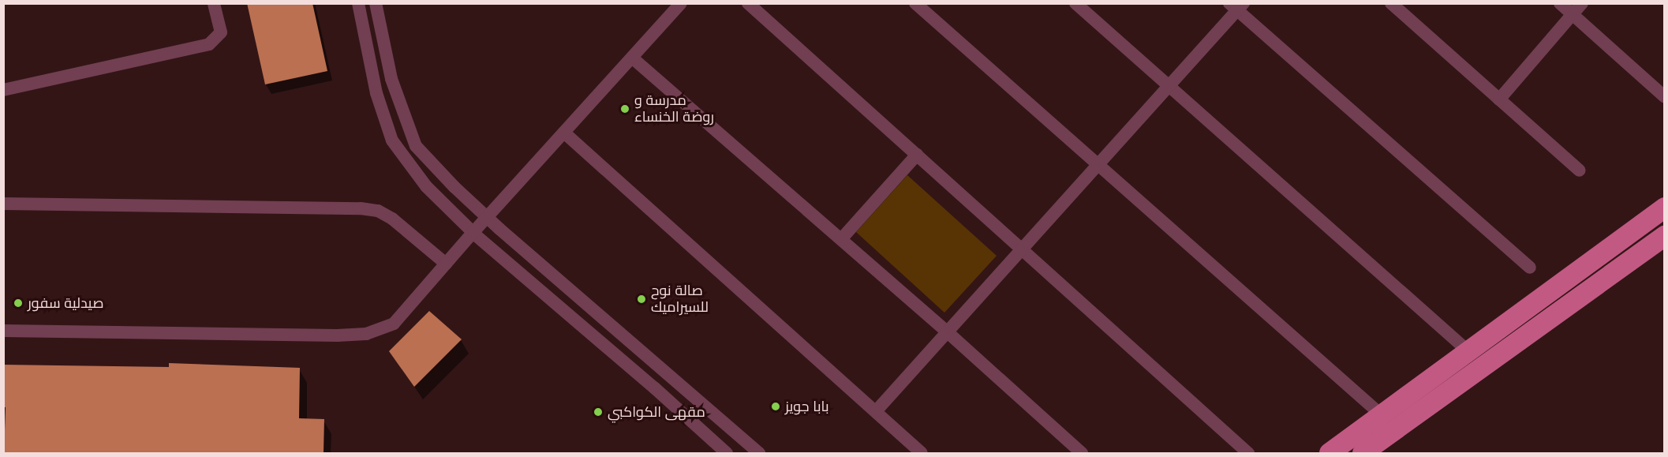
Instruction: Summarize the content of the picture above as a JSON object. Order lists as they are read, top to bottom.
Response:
{
  "places": [
    "مدرسة و روضة الخنساء",
    "صالة نوح للسيراميك",
    "صيدلية سفور",
    "بابا جويز",
    "مقهى الكواكبي"
  ]
}
